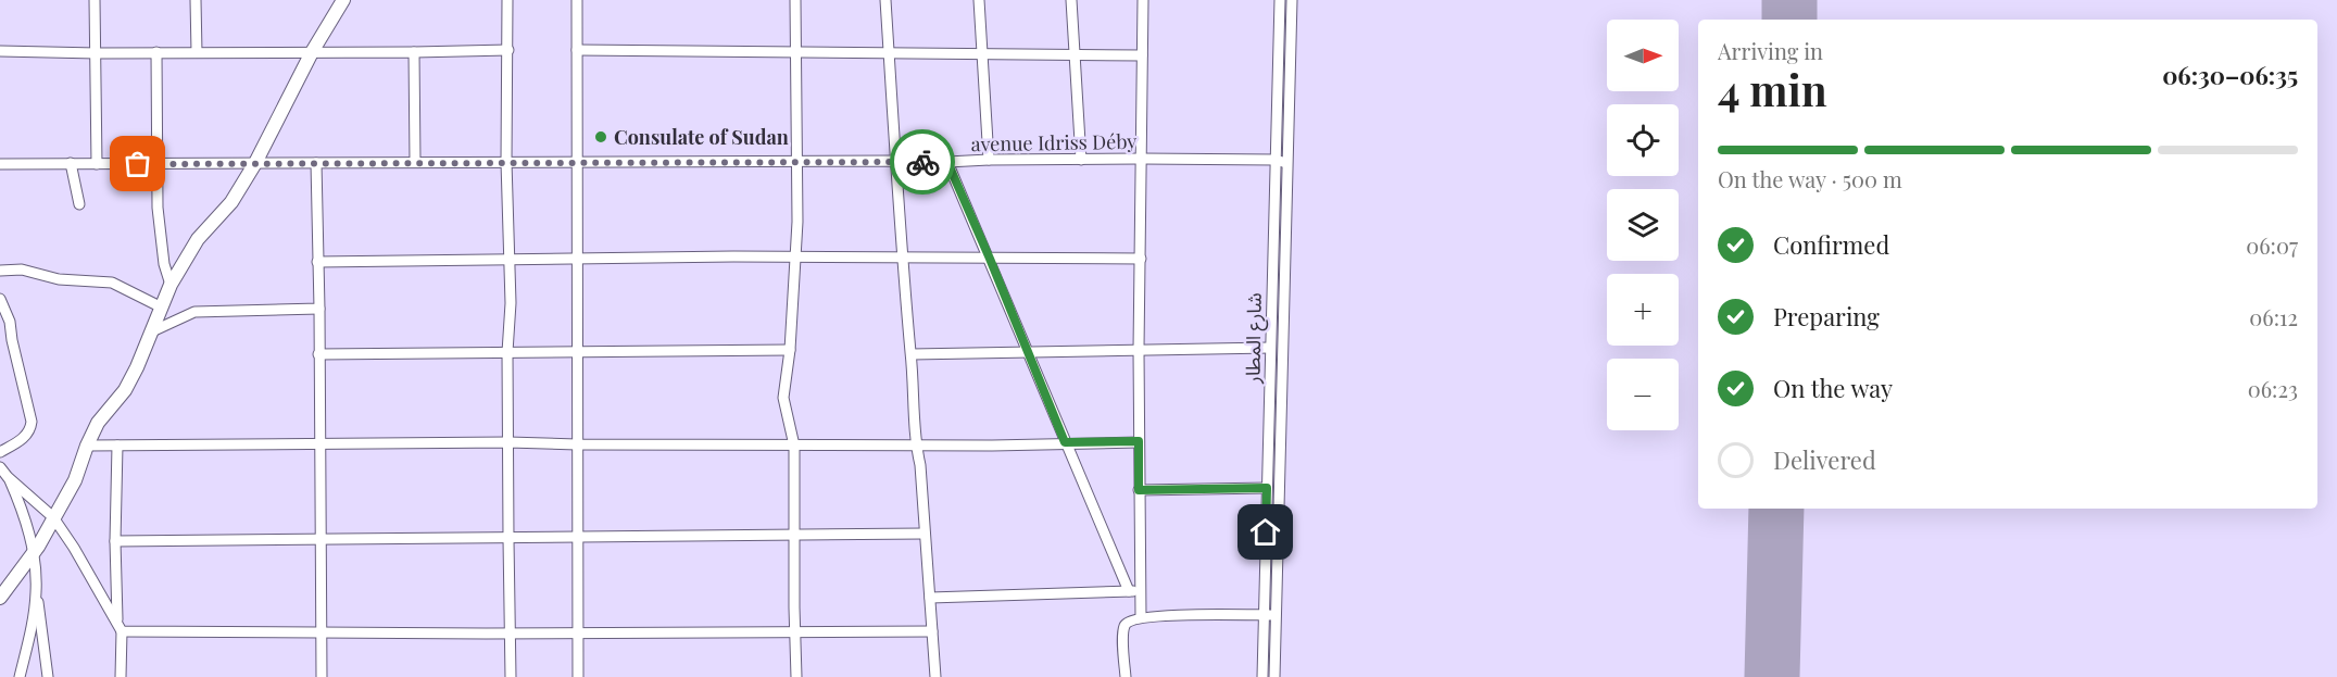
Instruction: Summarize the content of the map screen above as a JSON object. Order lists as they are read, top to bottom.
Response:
{
  "streets": {
    "street": ["avenue Idriss Déby", "شارع المطار"]
  },
  "crossings": [
    ["avenue Idriss Déby", "شارع المطار"]
  ],
  "places": ["Consulate of Sudan"],
  "north": "right",
  "page": {
    "map_buttons": ["+", "−"],
    "heading": ["4 min", "Arriving in", "06:30–06:35"],
    "bar": "On the way · 500 m",
    "list": [
      ["Confirmed", "06:07"],
      ["Preparing", "06:12"],
      ["On the way", "06:23"],
      "Delivered"
    ]
  }
}
